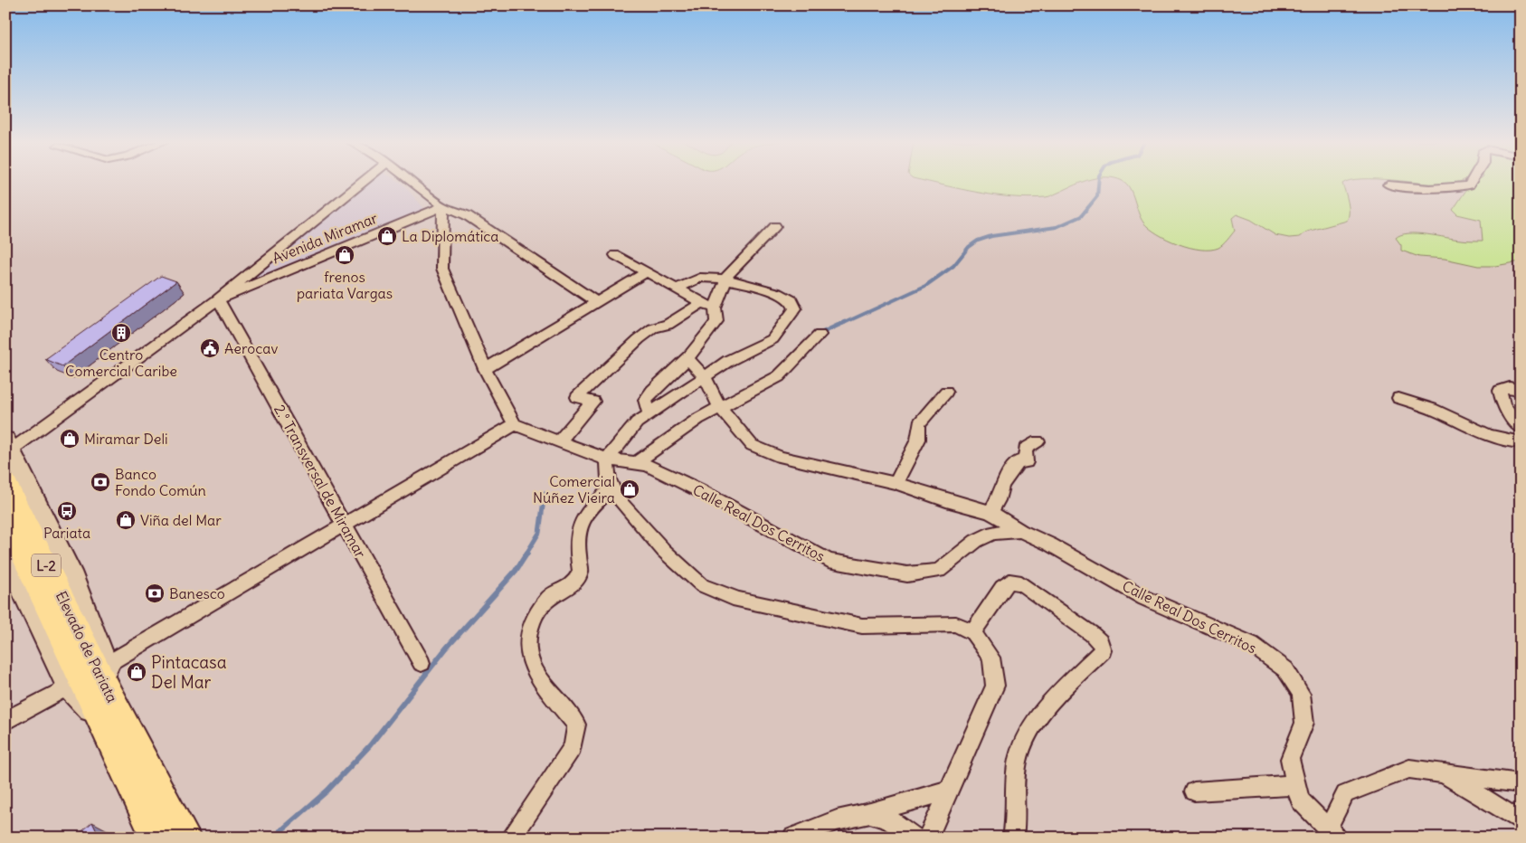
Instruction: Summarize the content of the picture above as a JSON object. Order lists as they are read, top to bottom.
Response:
{
  "streets": {
    "main road": ["L-2", "Elevado de Pariata"],
    "street": ["Avenida Miramar", "2.° Transversal de Miramar", "Calle Real Dos Cerritos"]
  },
  "crossings": [
    ["Avenida Miramar", "2.° Transversal de Miramar"],
    ["Avenida Miramar", "L-2"],
    ["L-2", "Elevado de Pariata"]
  ],
  "places": {
    "shop": [
      "La Diplomática",
      "frenos pariata Vargas",
      "Miramar Deli",
      "Comercial Núñez Vieira",
      "Viña del Mar",
      "Pintacasa Del Mar"
    ],
    "building": ["Centro Comercial Caribe"],
    "public building": ["Aerocav"],
    "bank": ["Banco Fondo Común", "Banesco"],
    "bus stop": ["Pariata"]
  }
}
